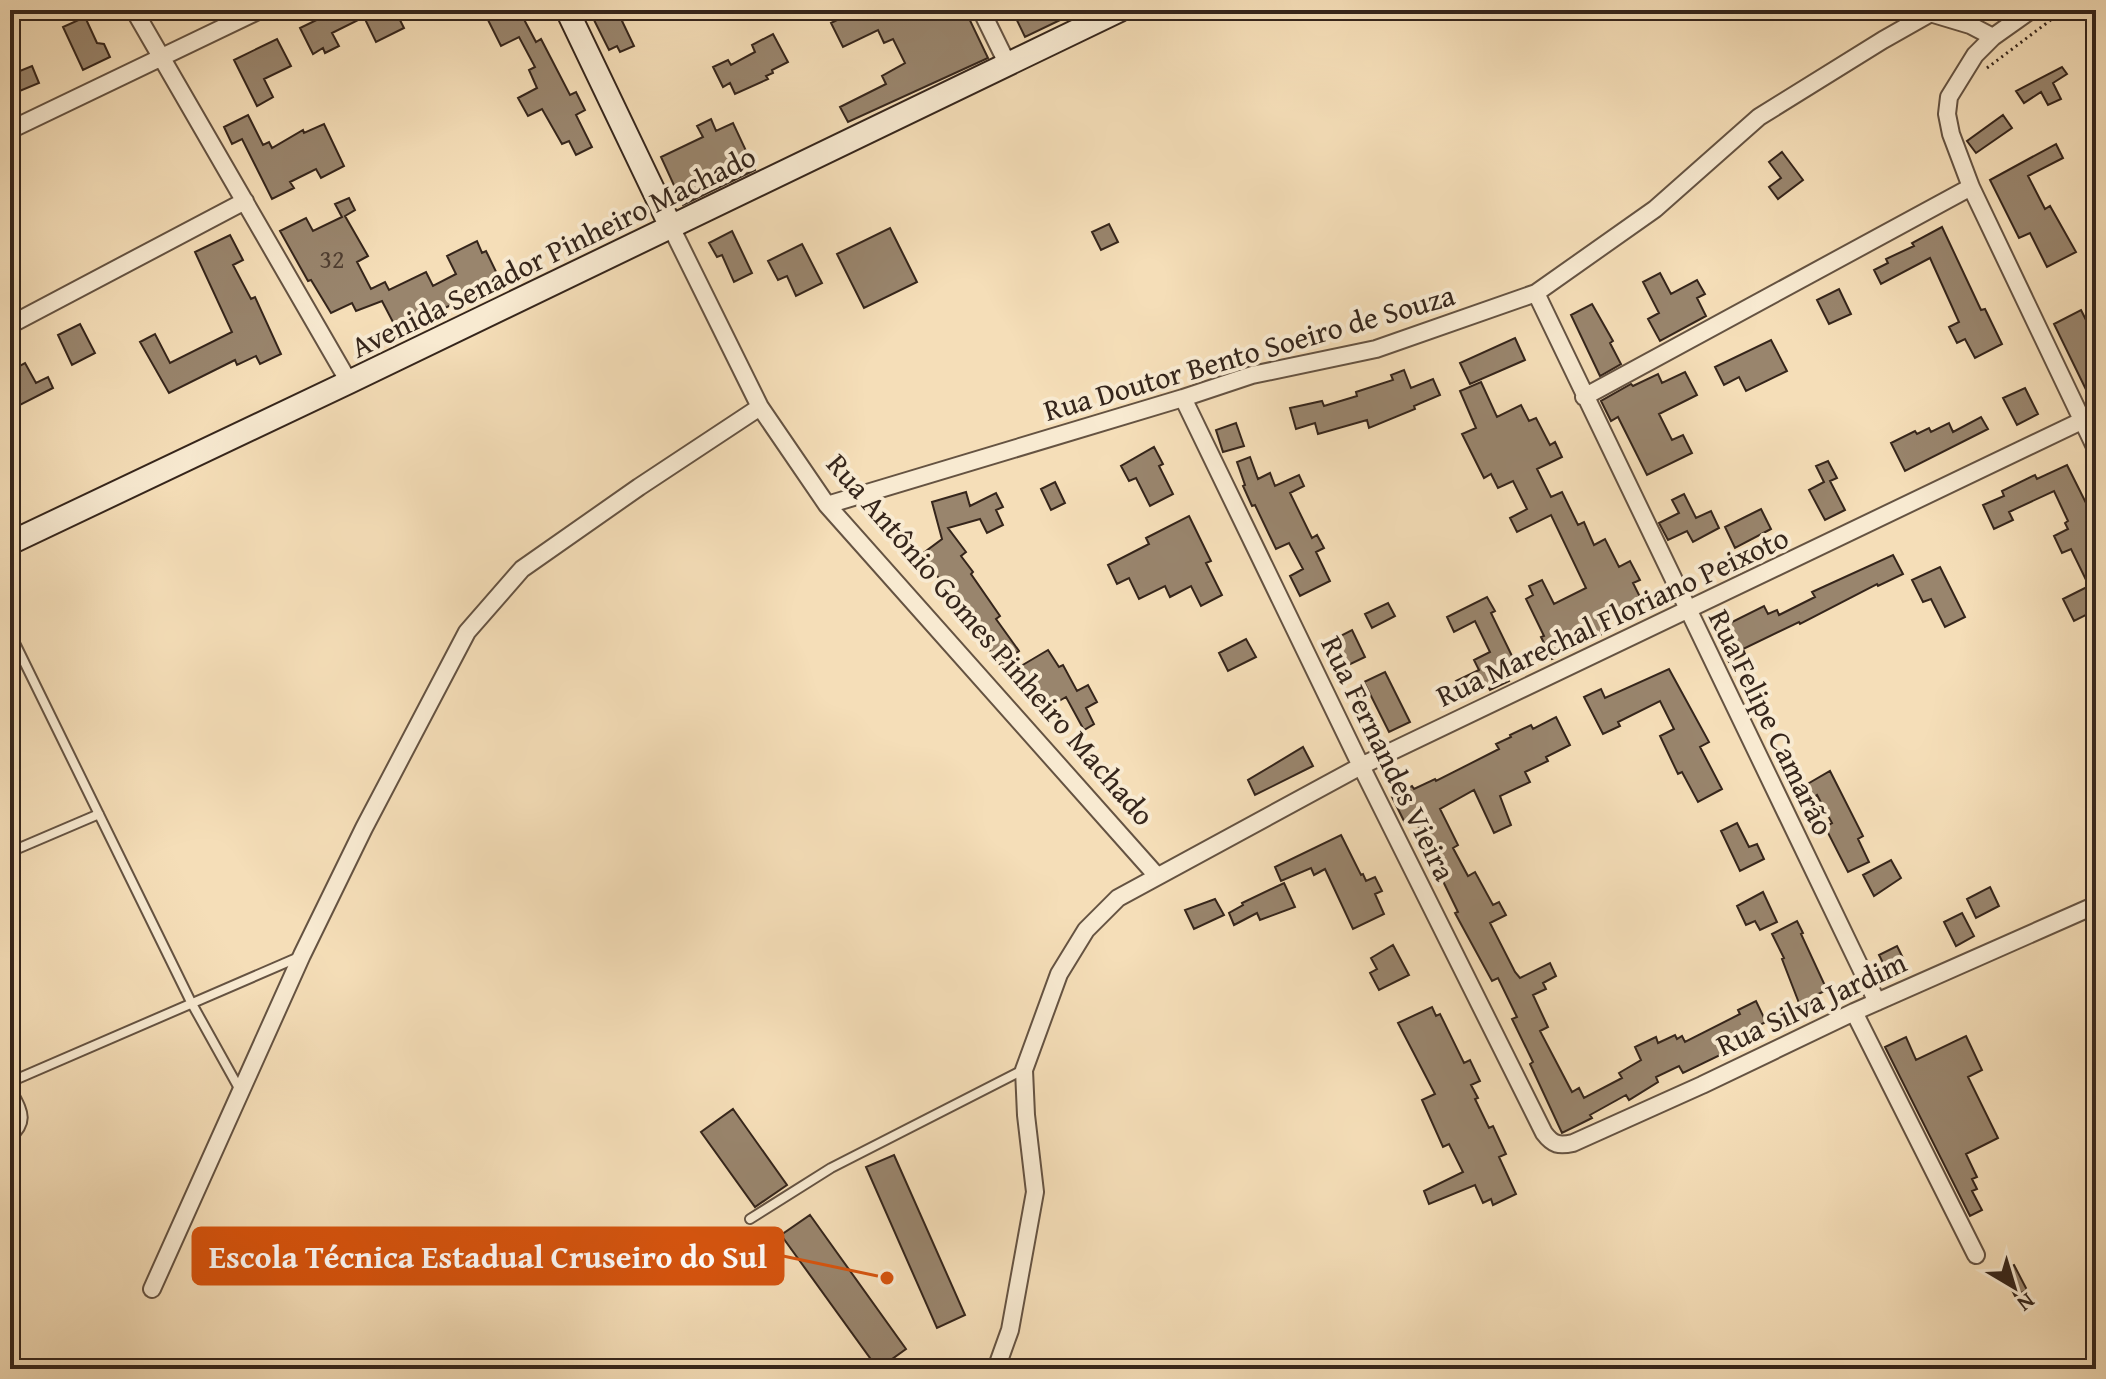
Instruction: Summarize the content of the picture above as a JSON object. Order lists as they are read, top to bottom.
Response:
{
  "streets": {
    "main road": ["Avenida Senador Pinheiro Machado", "Rua Antônio Gomes Pinheiro Machado"],
    "street": [
      "Rua Doutor Bento Soeiro de Souza",
      "Rua Marechal Floriano Peixoto",
      "Rua Felipe Camarão",
      "Rua Fernandes Vieira",
      "Rua Silva Jardim"
    ]
  },
  "crossings": [
    ["Avenida Senador Pinheiro Machado", "Rua Antônio Gomes Pinheiro Machado"],
    ["Rua Doutor Bento Soeiro de Souza", "Rua Antônio Gomes Pinheiro Machado"],
    ["Rua Doutor Bento Soeiro de Souza", "Rua Felipe Camarão"],
    ["Rua Doutor Bento Soeiro de Souza", "Rua Fernandes Vieira"],
    ["Rua Marechal Floriano Peixoto", "Rua Antônio Gomes Pinheiro Machado"],
    ["Rua Marechal Floriano Peixoto", "Rua Felipe Camarão"],
    ["Rua Marechal Floriano Peixoto", "Rua Fernandes Vieira"],
    ["Rua Felipe Camarão", "Rua Silva Jardim"],
    ["Rua Fernandes Vieira", "Rua Silva Jardim"]
  ],
  "places": ["Escola Técnica Estadual Cruseiro do Sul"],
  "house_numbers": ["32"],
  "north": "bottom right"
}
